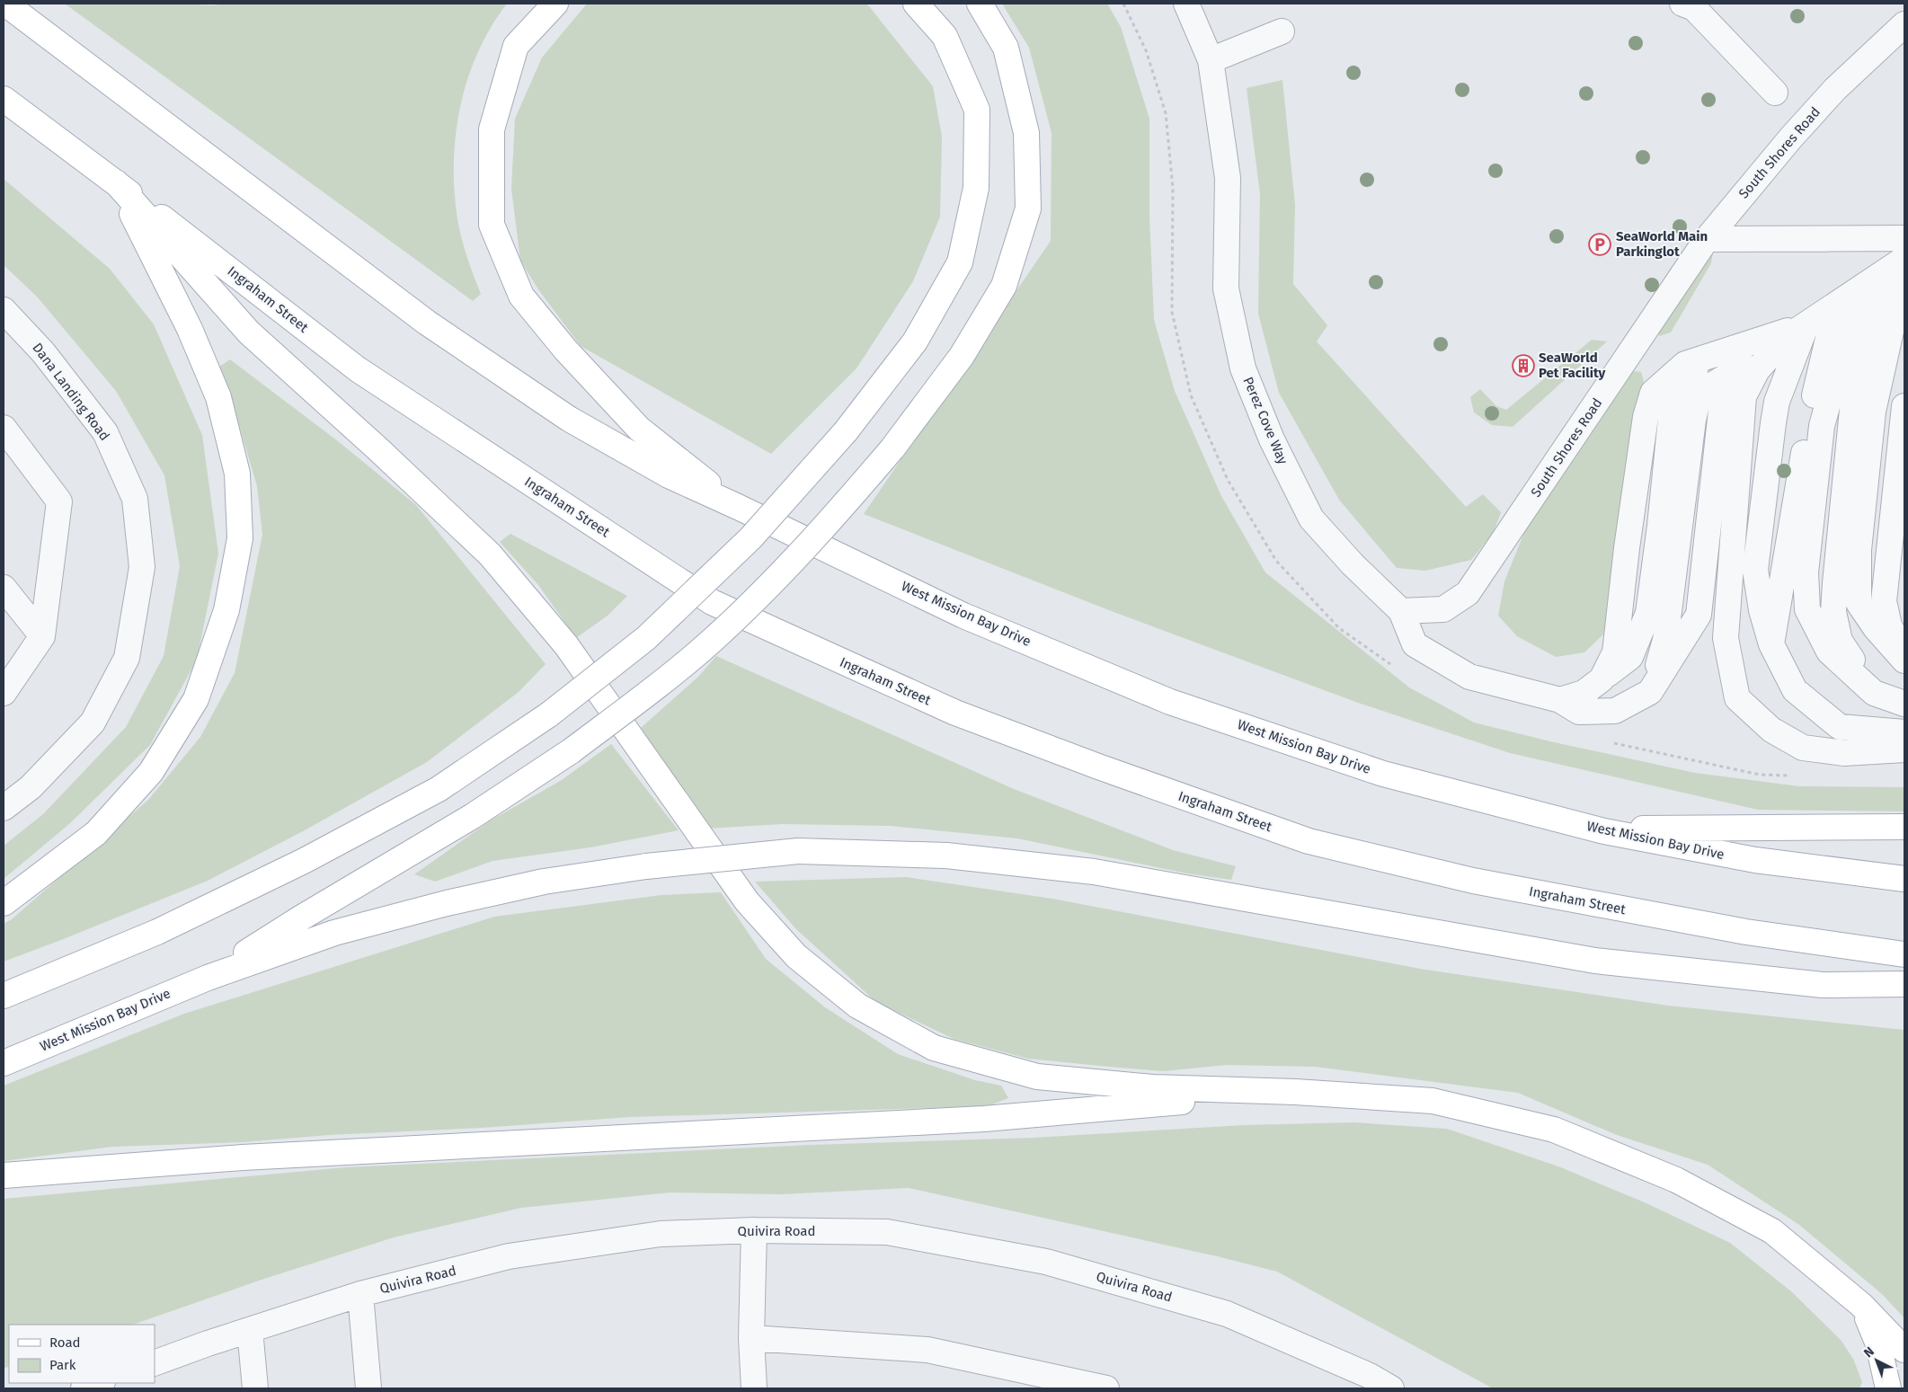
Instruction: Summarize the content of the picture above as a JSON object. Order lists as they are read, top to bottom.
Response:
{
  "streets": {
    "main road": ["Ingraham Street", "West Mission Bay Drive"],
    "street": [
      "South Shores Road",
      "Dana Landing Road",
      "Perez Cove Way",
      "Quivira Road"
    ]
  },
  "crossings": [
    ["South Shores Road", "Perez Cove Way"]
  ],
  "places": {
    "parking": ["SeaWorld Main Parkinglot"],
    "building": ["SeaWorld Pet Facility"]
  },
  "legend": ["Road", "Park"],
  "north": "top left"
}
